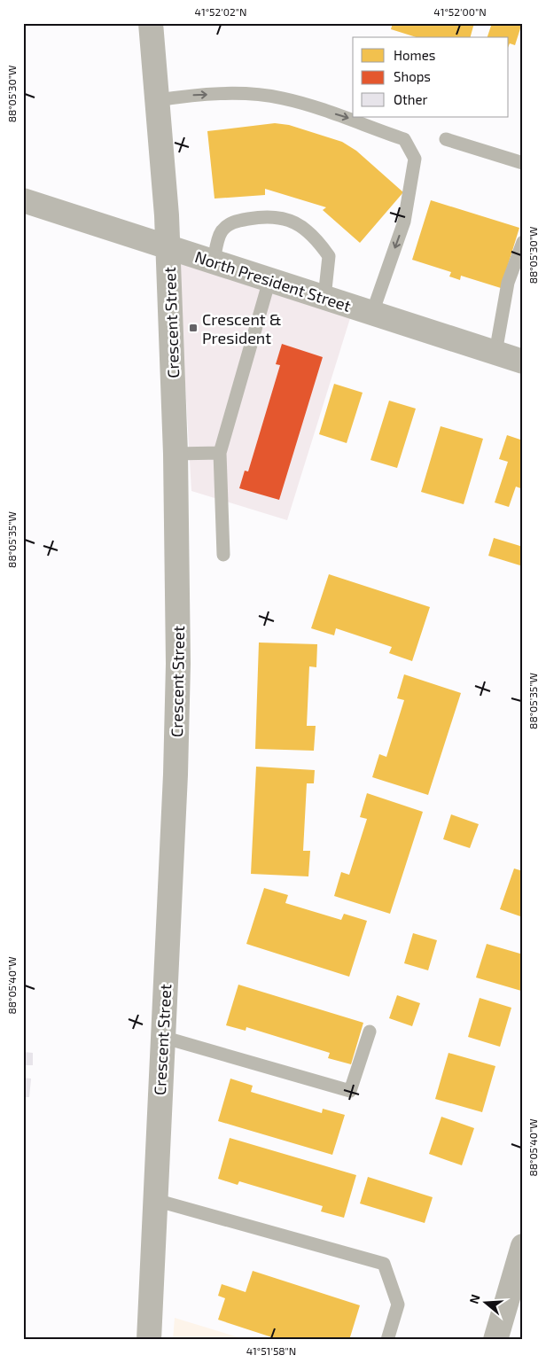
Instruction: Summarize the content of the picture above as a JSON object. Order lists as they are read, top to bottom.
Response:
{
  "streets": {
    "street": ["North President Street", "Crescent Street"]
  },
  "crossings": [
    ["North President Street", "Crescent Street"]
  ],
  "places": {
    "transit": ["Crescent & President"]
  },
  "legend": ["Homes", "Shops", "Other"],
  "north": "left",
  "coordinates": [
    "41°52'02\"N",
    "41°52'00\"N",
    "88°05'30\"W",
    "88°05'35\"W",
    "88°05'40\"W",
    "41°51'58\"N"
  ]
}
